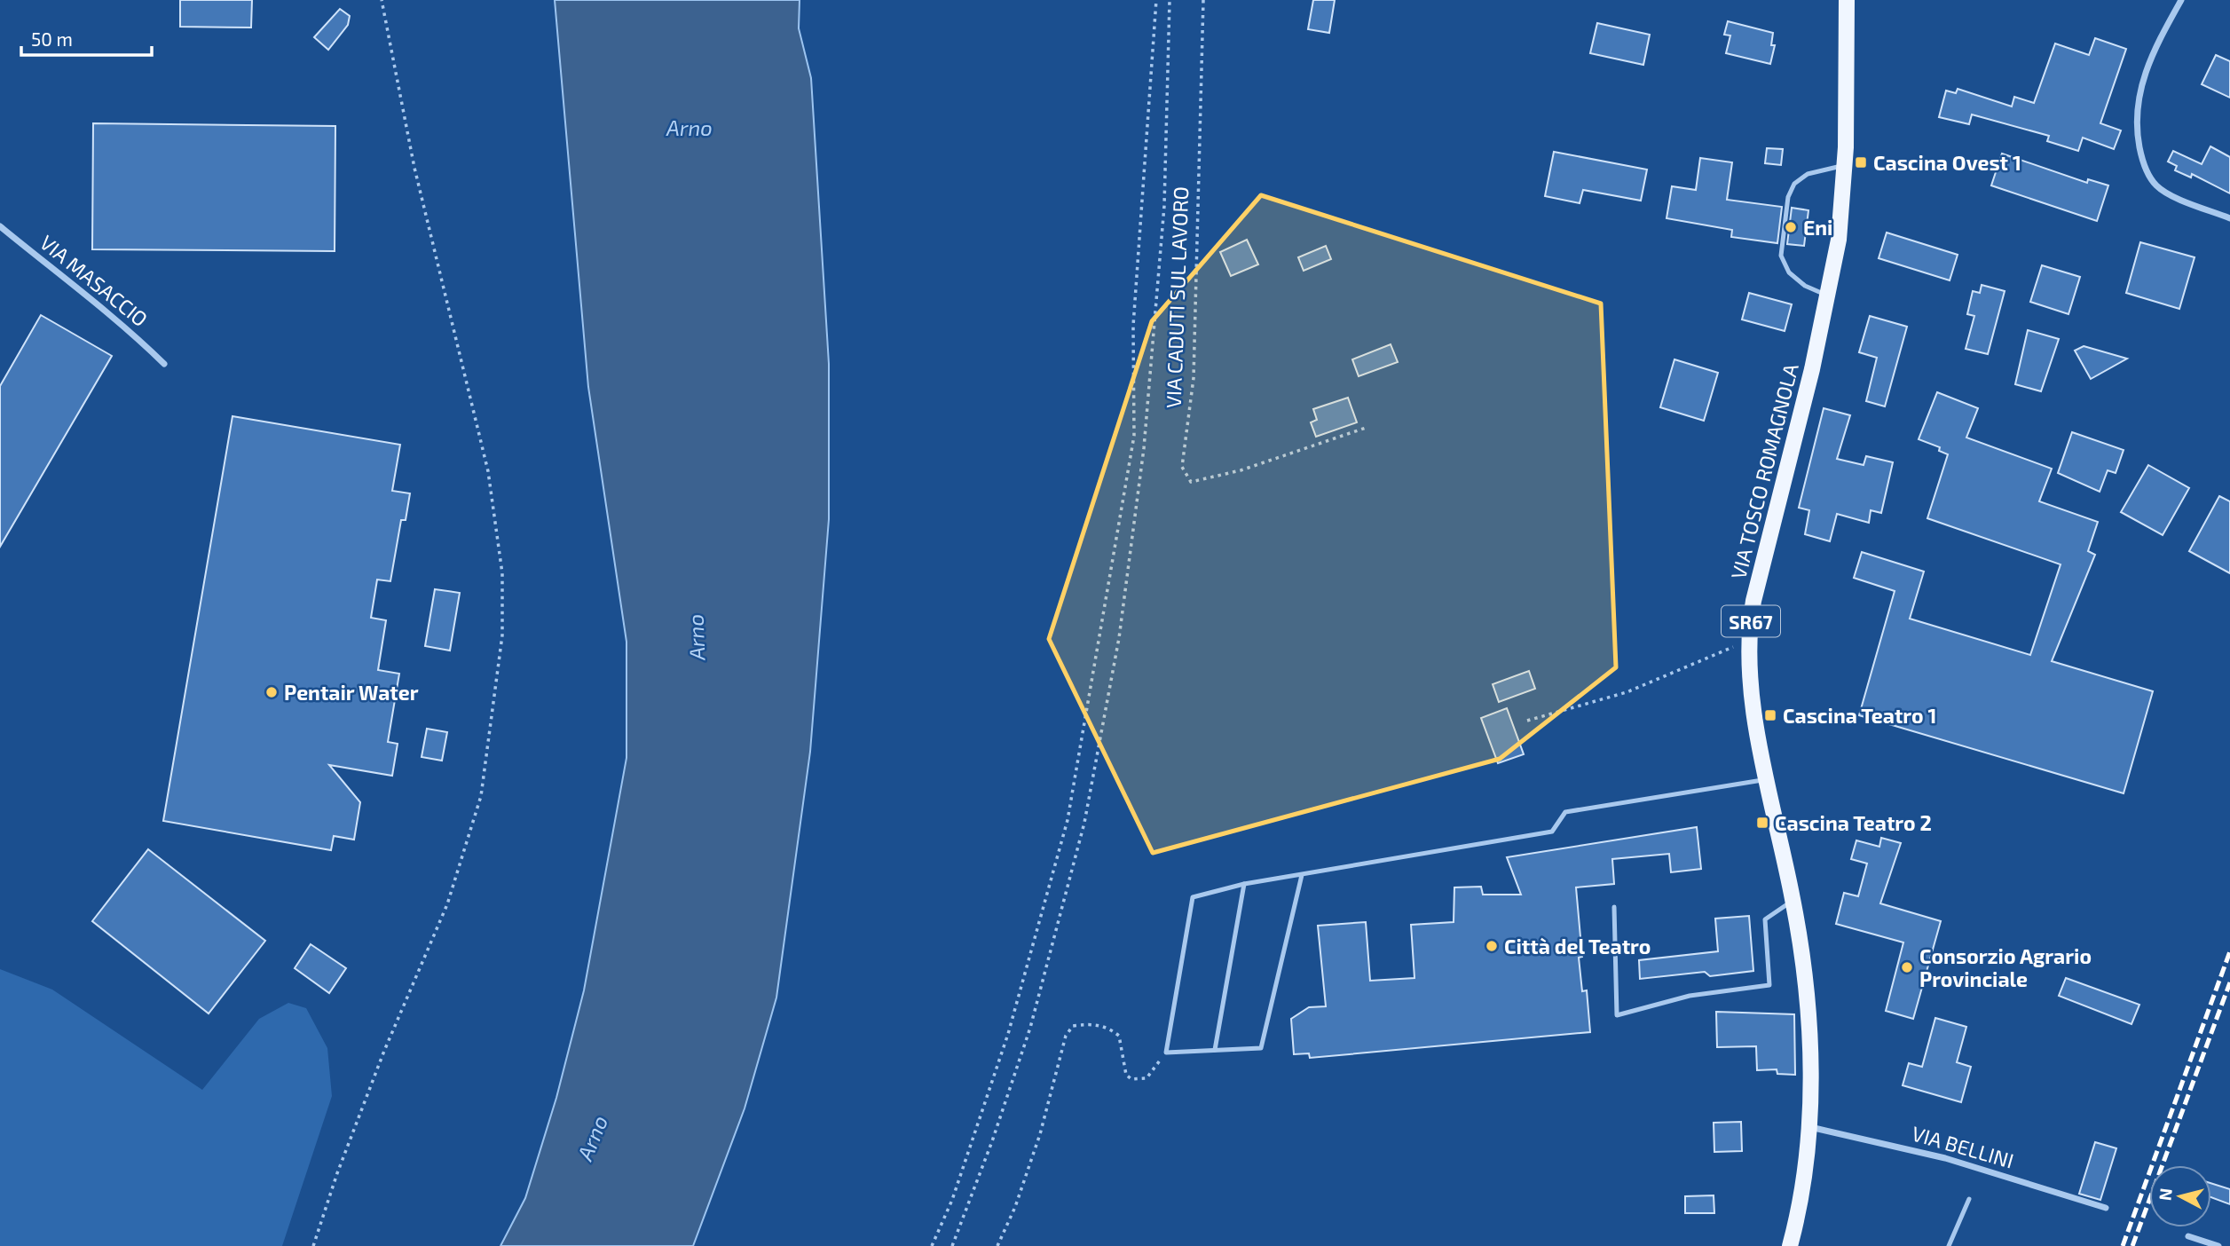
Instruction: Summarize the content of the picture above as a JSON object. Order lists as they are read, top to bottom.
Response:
{
  "streets": {
    "main road": ["VIA TOSCO ROMAGNOLA", "SR67"],
    "street": ["VIA MASACCIO", "VIA BELLINI"],
    "path": ["VIA CADUTI SUL LAVORO"]
  },
  "crossings": [
    ["VIA TOSCO ROMAGNOLA", "VIA BELLINI"]
  ],
  "water": ["Arno"],
  "places": {
    "transit": ["Cascina Ovest 1", "Cascina Teatro 1", "Cascina Teatro 2"],
    "other": [
      "Eni",
      "Pentair Water",
      "Città del Teatro",
      "Consorzio Agrario Provinciale"
    ]
  },
  "scale_bar": "50 m",
  "north": "left"
}
